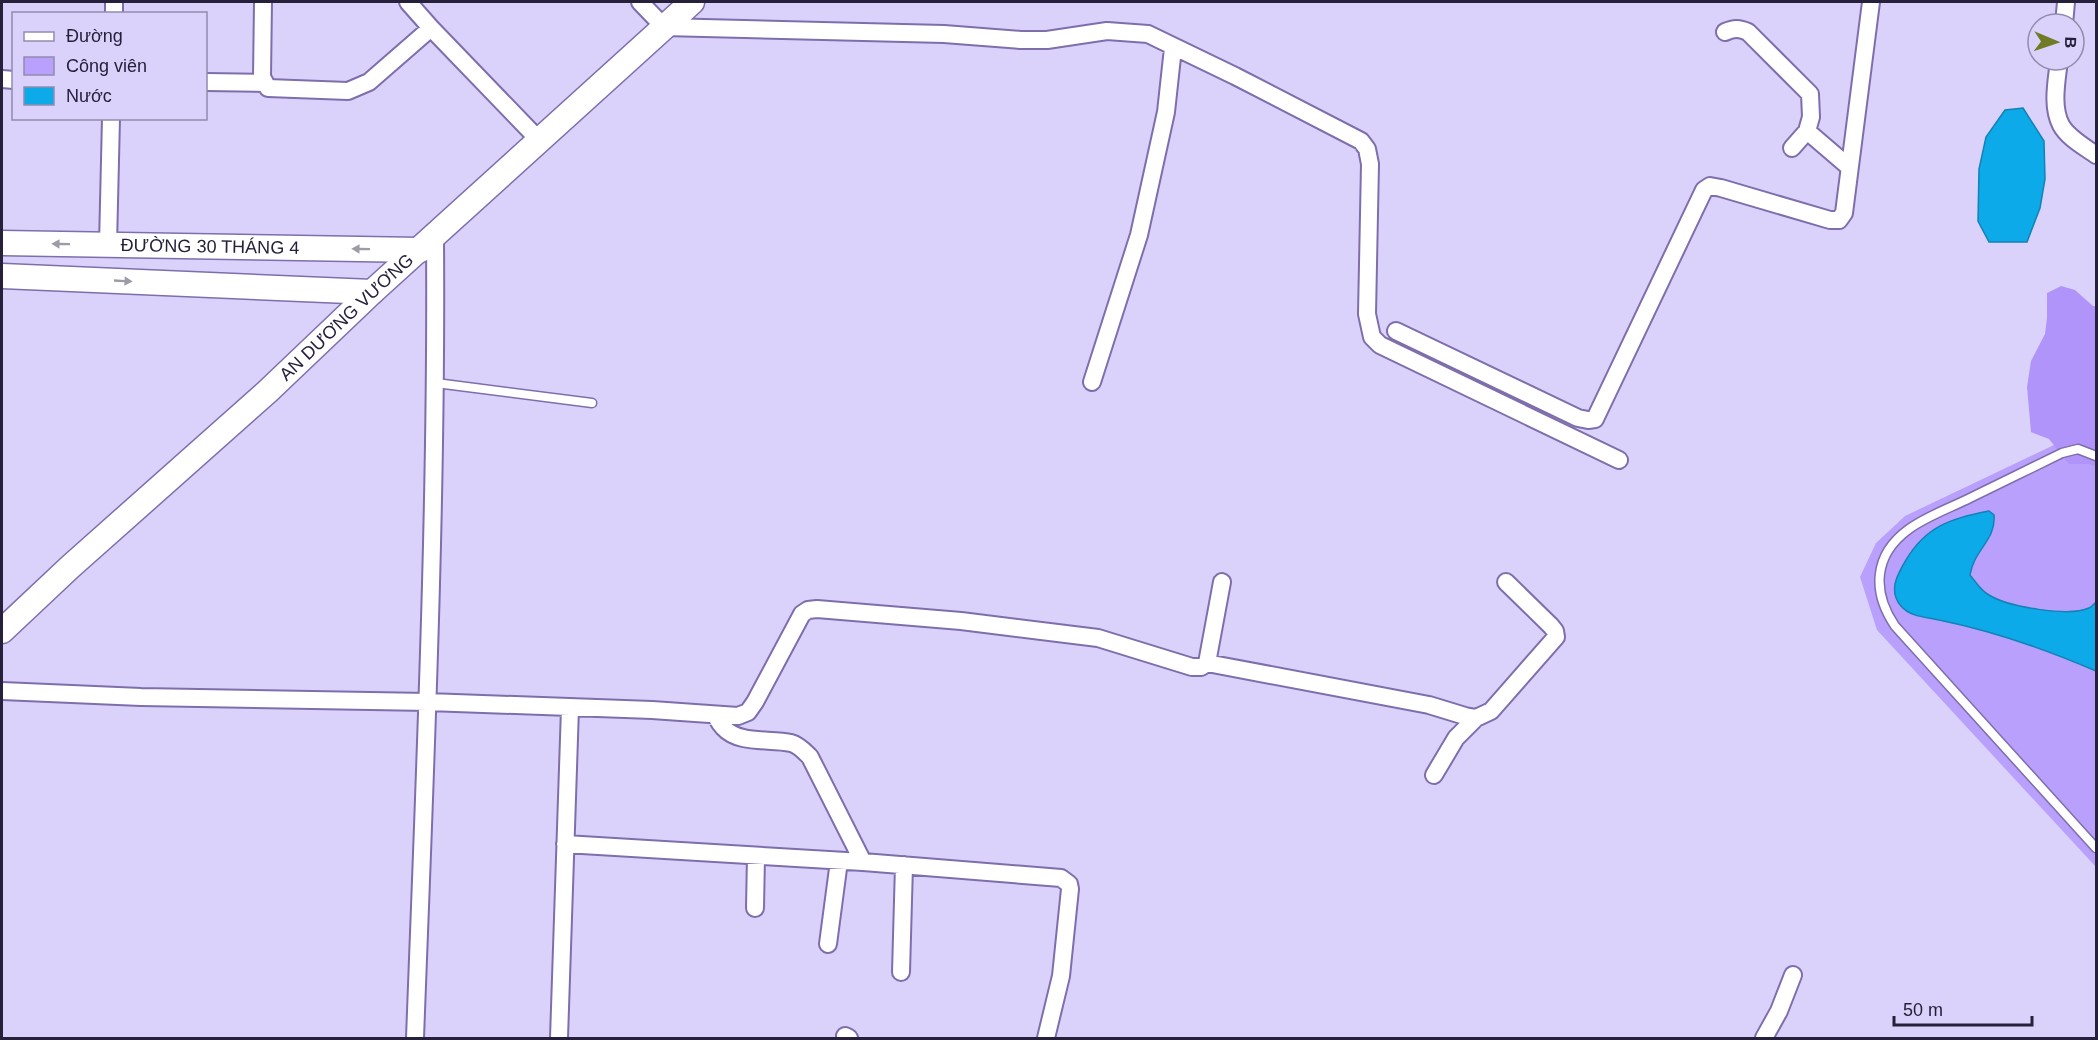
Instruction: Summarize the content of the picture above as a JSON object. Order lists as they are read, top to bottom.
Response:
{
  "streets": {
    "street": ["ĐƯỜNG 30 THÁNG 4", "AN DƯƠNG VƯƠNG"]
  },
  "crossings": [
    ["ĐƯỜNG 30 THÁNG 4", "AN DƯƠNG VƯƠNG"]
  ],
  "legend": ["Đường", "Công viên", "Nước"],
  "scale_bar": "50 m",
  "north": "right"
}
